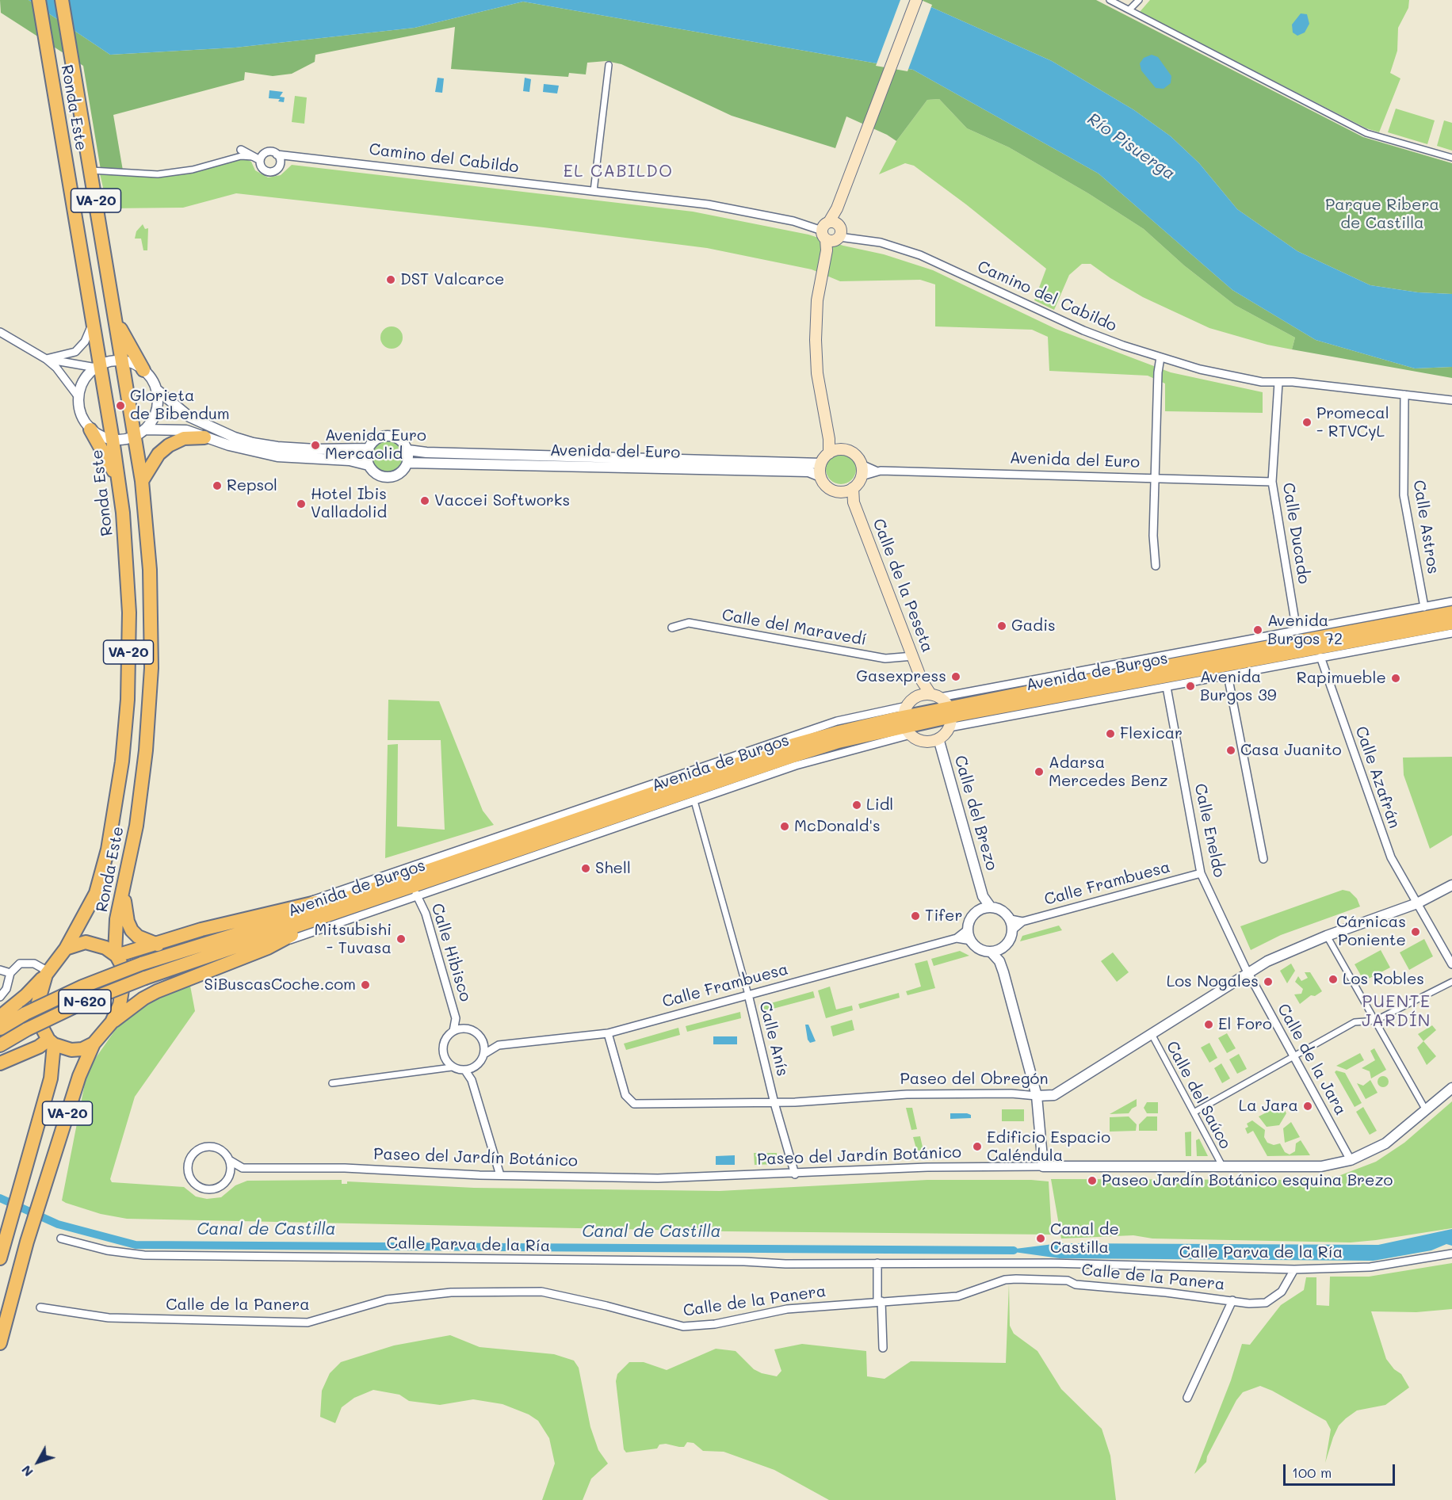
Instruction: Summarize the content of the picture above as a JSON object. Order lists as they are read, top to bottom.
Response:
{
  "streets": {
    "highway": [
      "Ronda Este",
      "VA-20",
      "Avenida de Burgos",
      "N-620"
    ],
    "main road": ["Calle de la Peseta"],
    "street": [
      "Camino del Cabildo",
      "Avenida del Euro",
      "Calle Astros",
      "Calle Ducado",
      "Calle del Maravedí",
      "Calle Azafrán",
      "Calle del Brezo",
      "Calle Eneldo",
      "Calle Frambuesa",
      "Calle Hibisco",
      "Calle Anís",
      "Calle de la Jara",
      "Paseo del Obregón",
      "Calle del Saúco",
      "Paseo del Jardín Botánico",
      "Calle Parva de la Ría",
      "Calle de la Panera"
    ]
  },
  "crossings": [
    ["Camino del Cabildo", "Calle Astros"],
    ["Camino del Cabildo", "Calle Ducado"],
    ["Avenida del Euro", "Calle Ducado"],
    ["Avenida del Euro", "Calle de la Peseta"],
    ["Calle Astros", "Avenida de Burgos"],
    ["Calle Ducado", "Avenida de Burgos"],
    ["Calle de la Peseta", "Calle del Maravedí"],
    ["Calle de la Peseta", "Avenida de Burgos"],
    ["Avenida de Burgos", "Calle Azafrán"],
    ["Avenida de Burgos", "Calle Eneldo"],
    ["Avenida de Burgos", "Calle Hibisco"],
    ["Avenida de Burgos", "Calle Anís"],
    ["Calle Azafrán", "Paseo del Obregón"],
    ["Calle del Brezo", "Calle Frambuesa"],
    ["Calle Eneldo", "Calle Frambuesa"],
    ["Calle Eneldo", "Calle de la Jara"],
    ["Calle Eneldo", "Paseo del Obregón"],
    ["Calle Frambuesa", "Calle Hibisco"],
    ["Calle Frambuesa", "Calle Anís"],
    ["Calle Frambuesa", "Paseo del Obregón"],
    ["Calle Anís", "Paseo del Obregón"],
    ["Calle Anís", "Paseo del Jardín Botánico"],
    ["Calle de la Jara", "Paseo del Obregón"],
    ["Calle de la Jara", "Paseo del Jardín Botánico"],
    ["Paseo del Obregón", "Calle del Saúco"],
    ["Calle del Saúco", "Paseo del Jardín Botánico"],
    ["Calle Parva de la Ría", "Calle de la Panera"]
  ],
  "districts": ["EL CABILDO", "PUENTE JARDÍN"],
  "water": ["Río Pisuerga", "Canal de Castilla"],
  "parks": ["Parque Ribera de Castilla"],
  "places": [
    "DST Valcarce",
    "Glorieta de Bibendum",
    "Promecal - RTVCyL",
    "Avenida Euro Mercaolid",
    "Repsol",
    "Vaccei Softworks",
    "Hotel Ibis Valladolid",
    "Gadis",
    "Avenida Burgos 72",
    "Gasexpress",
    "Rapimueble",
    "Avenida Burgos 39",
    "Flexicar",
    "Casa Juanito",
    "Adarsa Mercedes Benz",
    "Lidl",
    "McDonald's",
    "Shell",
    "Tifer",
    "Cárnicas Poniente",
    "Mitsubishi - Tuvasa",
    "Los Robles",
    "Los Nogales",
    "SiBuscasCoche.com",
    "El Foro",
    "La Jara",
    "Edificio Espacio Caléndula",
    "Paseo Jardín Botánico esquina Brezo",
    "Canal de Castilla"
  ],
  "scale_bar": "100 m",
  "north": "bottom left"
}
